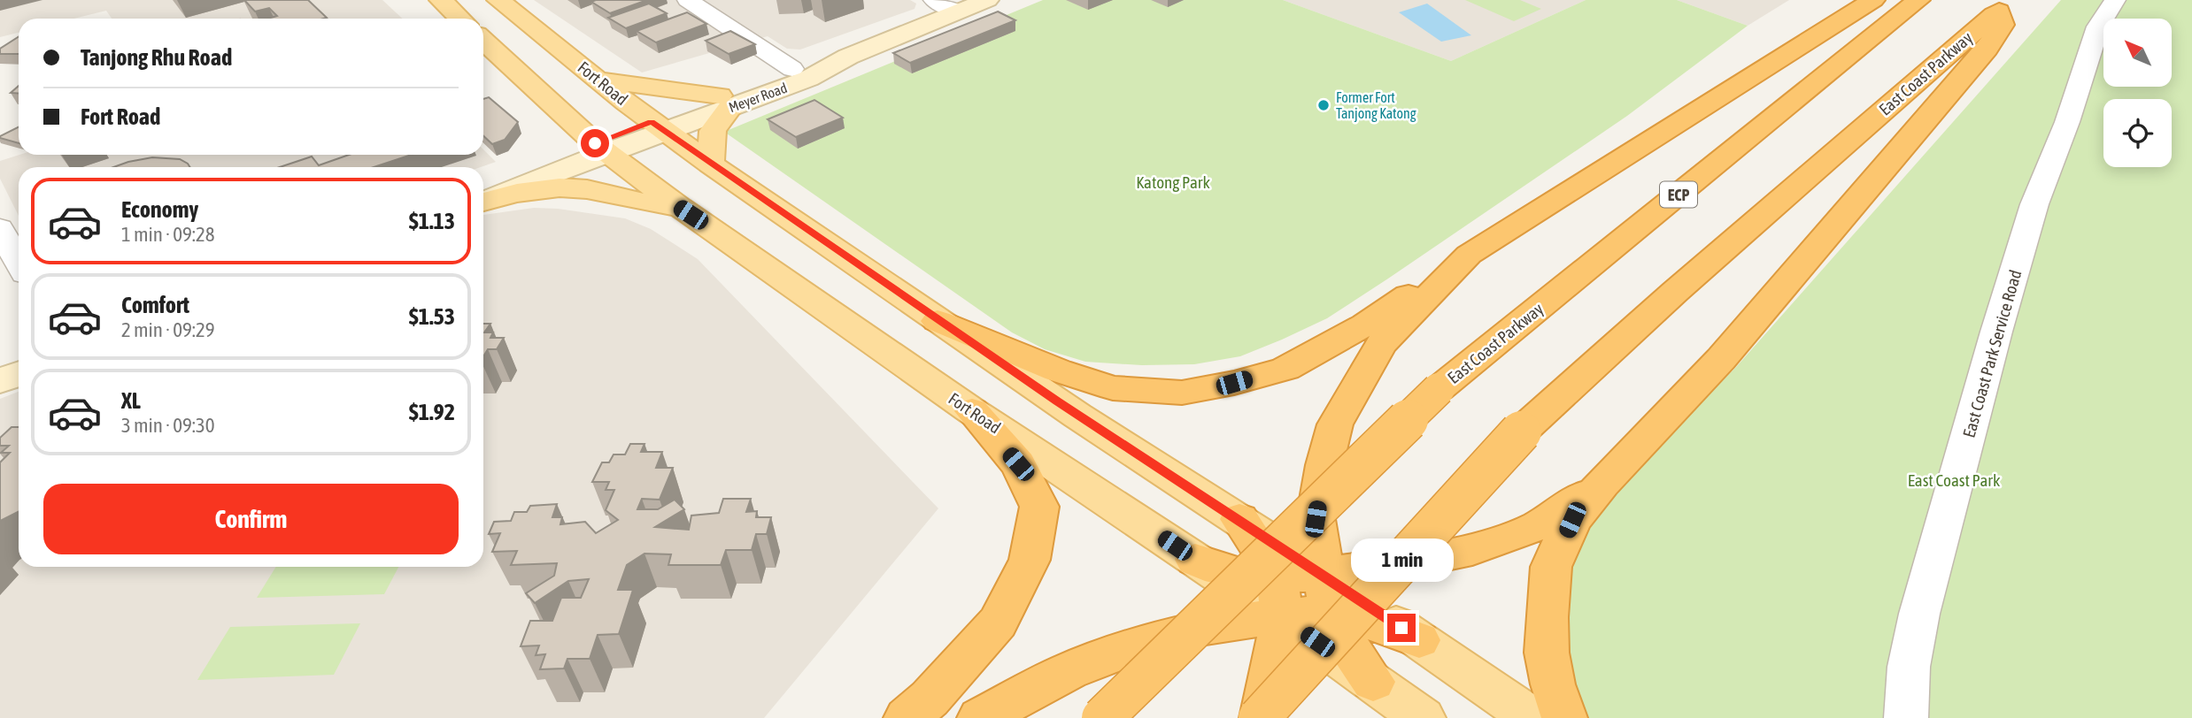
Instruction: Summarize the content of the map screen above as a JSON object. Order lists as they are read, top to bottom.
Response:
{
  "streets": {
    "highway": ["East Coast Parkway", "ECP"],
    "main road": ["Fort Road"],
    "street": ["Meyer Road", "East Coast Park Service Road"]
  },
  "crossings": [
    ["Fort Road", "Meyer Road"]
  ],
  "parks": ["Katong Park", "East Coast Park"],
  "places": ["Former Fort Tanjong Katong"],
  "north": "top left",
  "page": {
    "banner": ["Tanjong Rhu Road", "Fort Road"],
    "list": [
      {
        "name": "Economy",
        "note": "1 min · 09:28",
        "value": "$1.13"
      },
      {
        "name": "Comfort",
        "note": "2 min · 09:29",
        "value": "$1.53"
      },
      {
        "name": "XL",
        "note": "3 min · 09:30",
        "value": "$1.92"
      }
    ],
    "buttons": "Confirm",
    "bubble": "1 min"
  }
}
